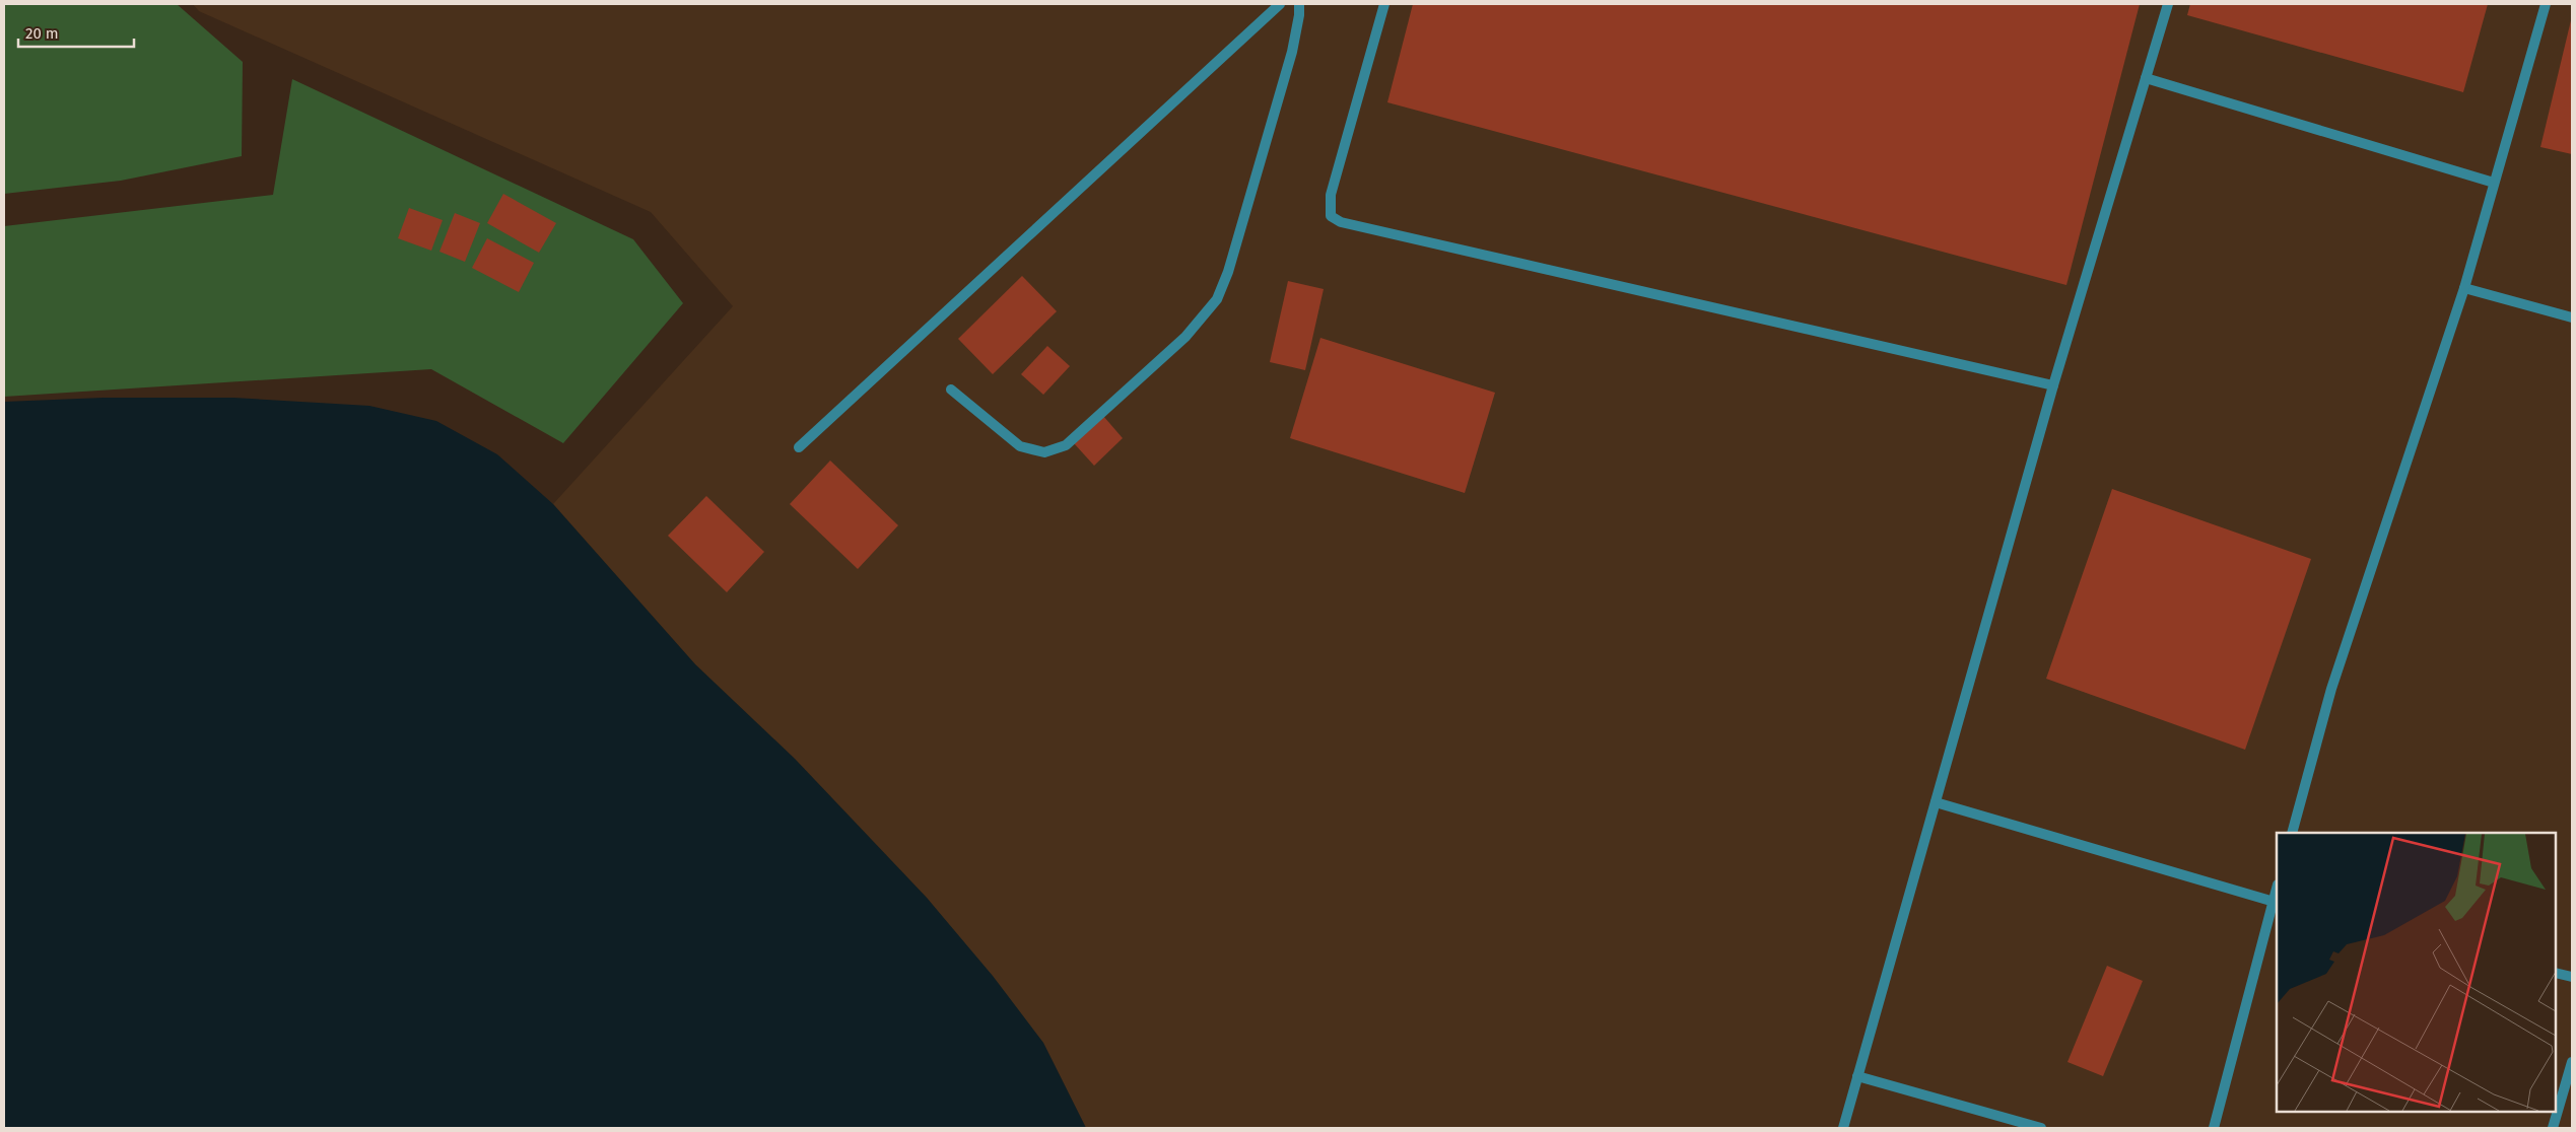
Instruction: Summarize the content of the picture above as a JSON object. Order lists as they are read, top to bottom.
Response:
{
  "scale_bar": "20 m"
}
